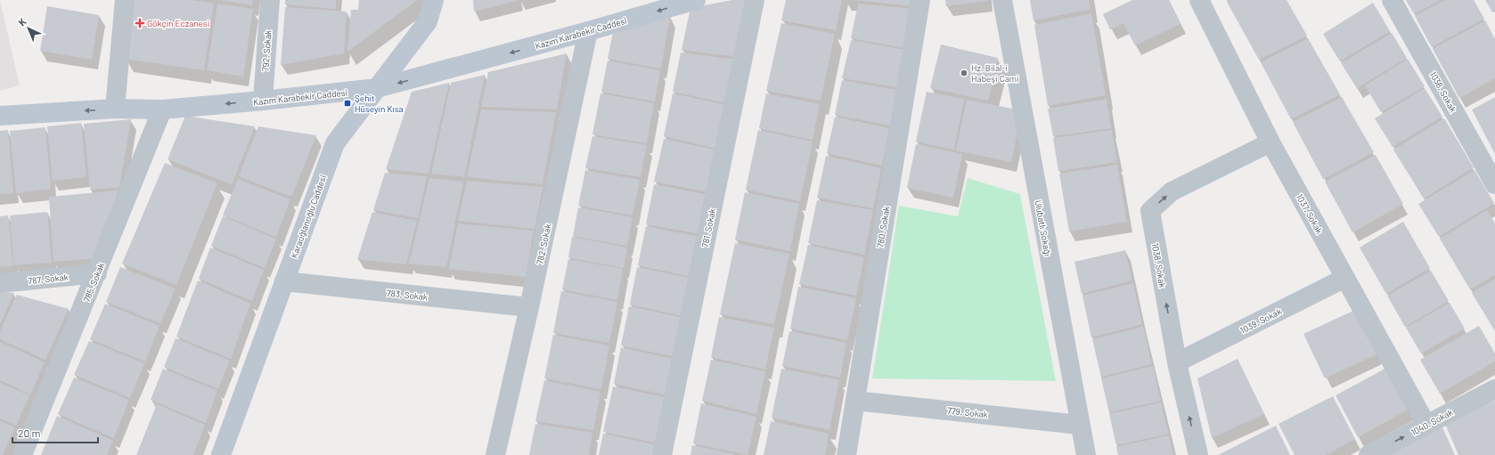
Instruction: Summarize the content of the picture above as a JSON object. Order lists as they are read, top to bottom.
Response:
{
  "streets": {
    "main road": ["Kazım Karabekir Caddesi", "Karaoğlanoğlu Caddesi"],
    "street": [
      "792. Sokak",
      "1036. Sokak",
      "1037. Sokak",
      "780. Sokak",
      "781. Sokak",
      "Ulubatlı Sokağı",
      "782. Sokak",
      "1038. Sokak",
      "787. Sokak",
      "785. Sokak",
      "783. Sokak",
      "1039. Sokak",
      "779. Sokak",
      "1040. Sokak"
    ]
  },
  "crossings": [
    ["Kazım Karabekir Caddesi", "792. Sokak"],
    ["Kazım Karabekir Caddesi", "Karaoğlanoğlu Caddesi"],
    ["Kazım Karabekir Caddesi", "782. Sokak"],
    ["Kazım Karabekir Caddesi", "785. Sokak"],
    ["1037. Sokak", "1038. Sokak"],
    ["1037. Sokak", "1039. Sokak"],
    ["1037. Sokak", "1040. Sokak"],
    ["Karaoğlanoğlu Caddesi", "783. Sokak"],
    ["780. Sokak", "779. Sokak"],
    ["Ulubatlı Sokağı", "779. Sokak"],
    ["782. Sokak", "783. Sokak"],
    ["1038. Sokak", "1039. Sokak"],
    ["787. Sokak", "785. Sokak"]
  ],
  "one_way": ["Kazım Karabekir Caddesi", "1038. Sokak", "1040. Sokak"],
  "places": {
    "health": ["Gökçin Eczanesi"],
    "other": ["Hz. Bilal-i Habeşi Cami"],
    "transit": ["Şehit Hüseyin Kısa"]
  },
  "scale_bar": "20 m",
  "north": "top left"
}
